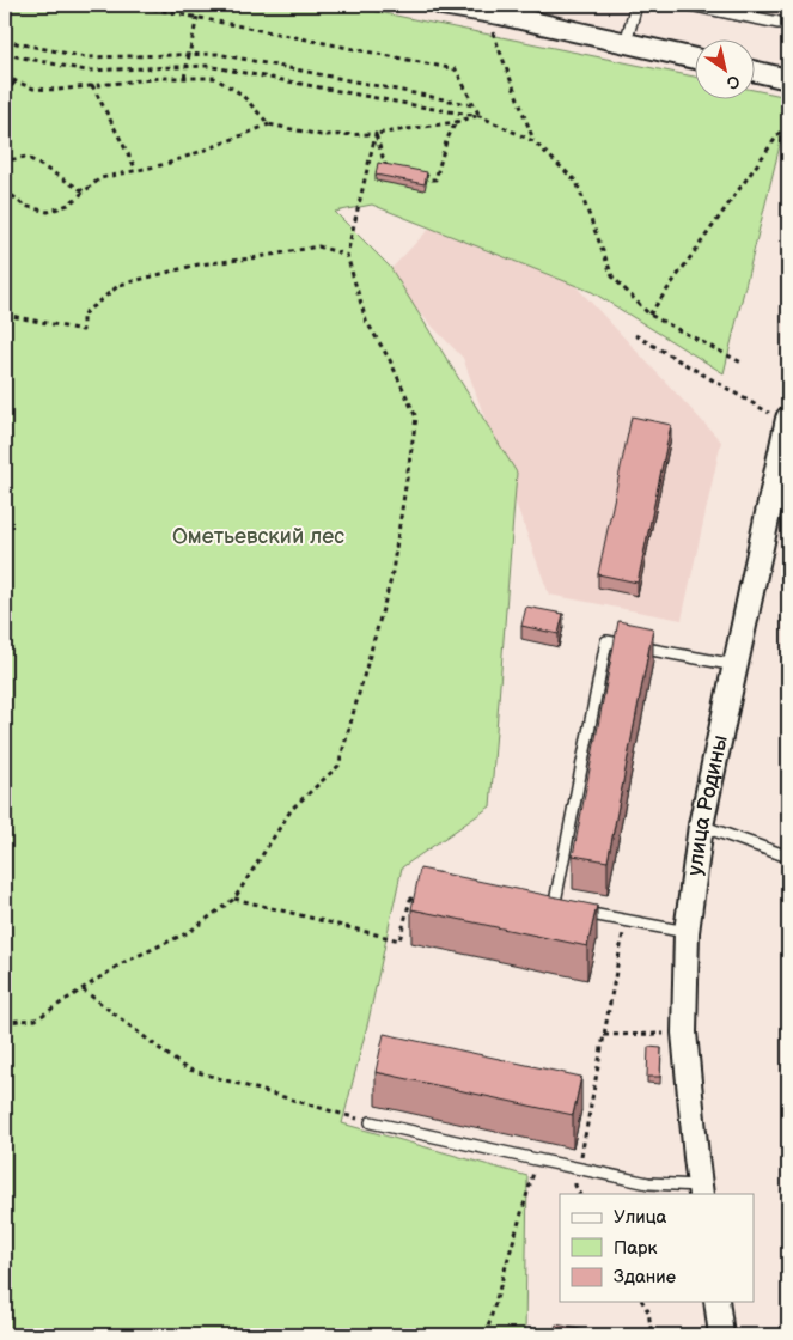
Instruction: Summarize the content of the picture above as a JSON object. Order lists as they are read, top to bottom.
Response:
{
  "streets": {
    "street": ["улица Родины"]
  },
  "parks": ["Ометьевский лес"],
  "legend": ["Улица", "Парк", "Здание"],
  "north": "bottom right"
}
